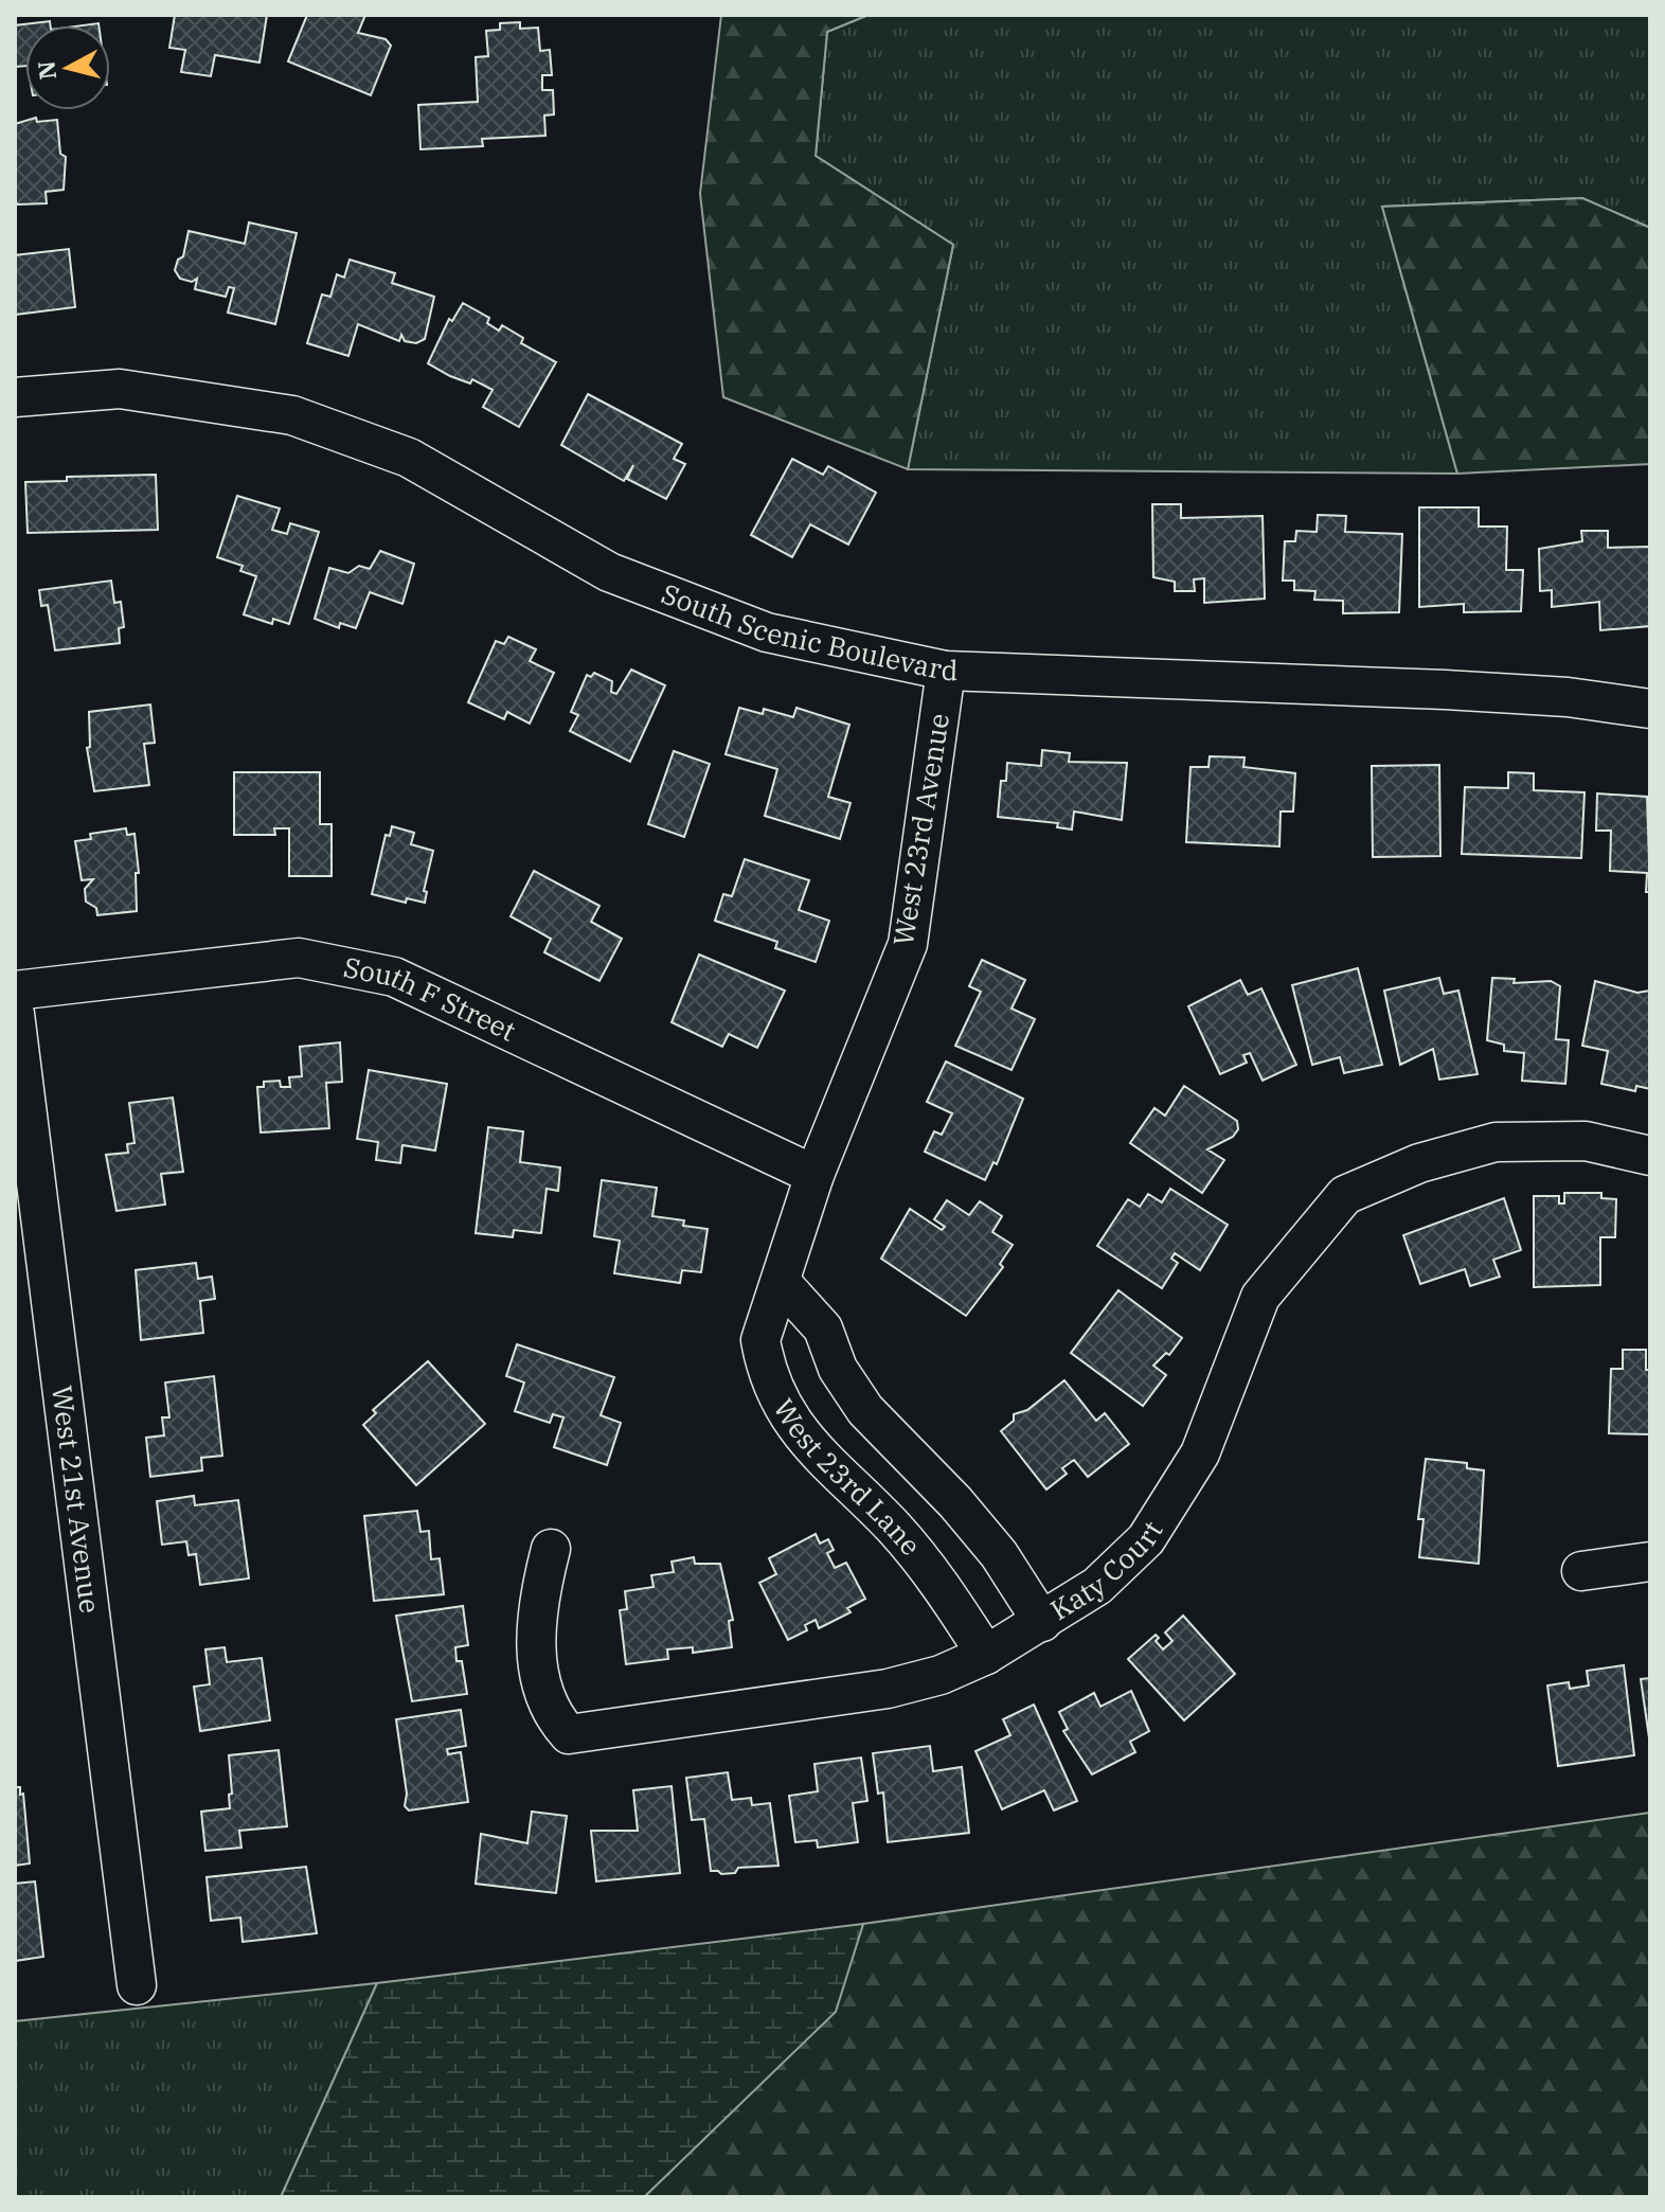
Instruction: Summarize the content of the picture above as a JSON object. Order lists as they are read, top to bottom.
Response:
{
  "streets": {
    "street": [
      "South Scenic Boulevard",
      "West 23rd Avenue",
      "South F Street",
      "West 23rd Lane",
      "West 21st Avenue",
      "Katy Court"
    ]
  },
  "crossings": [
    ["South Scenic Boulevard", "West 23rd Avenue"],
    ["West 23rd Avenue", "South F Street"],
    ["West 23rd Avenue", "West 23rd Lane"],
    ["South F Street", "West 23rd Lane"],
    ["West 23rd Lane", "Katy Court"]
  ],
  "north": "left"
}
